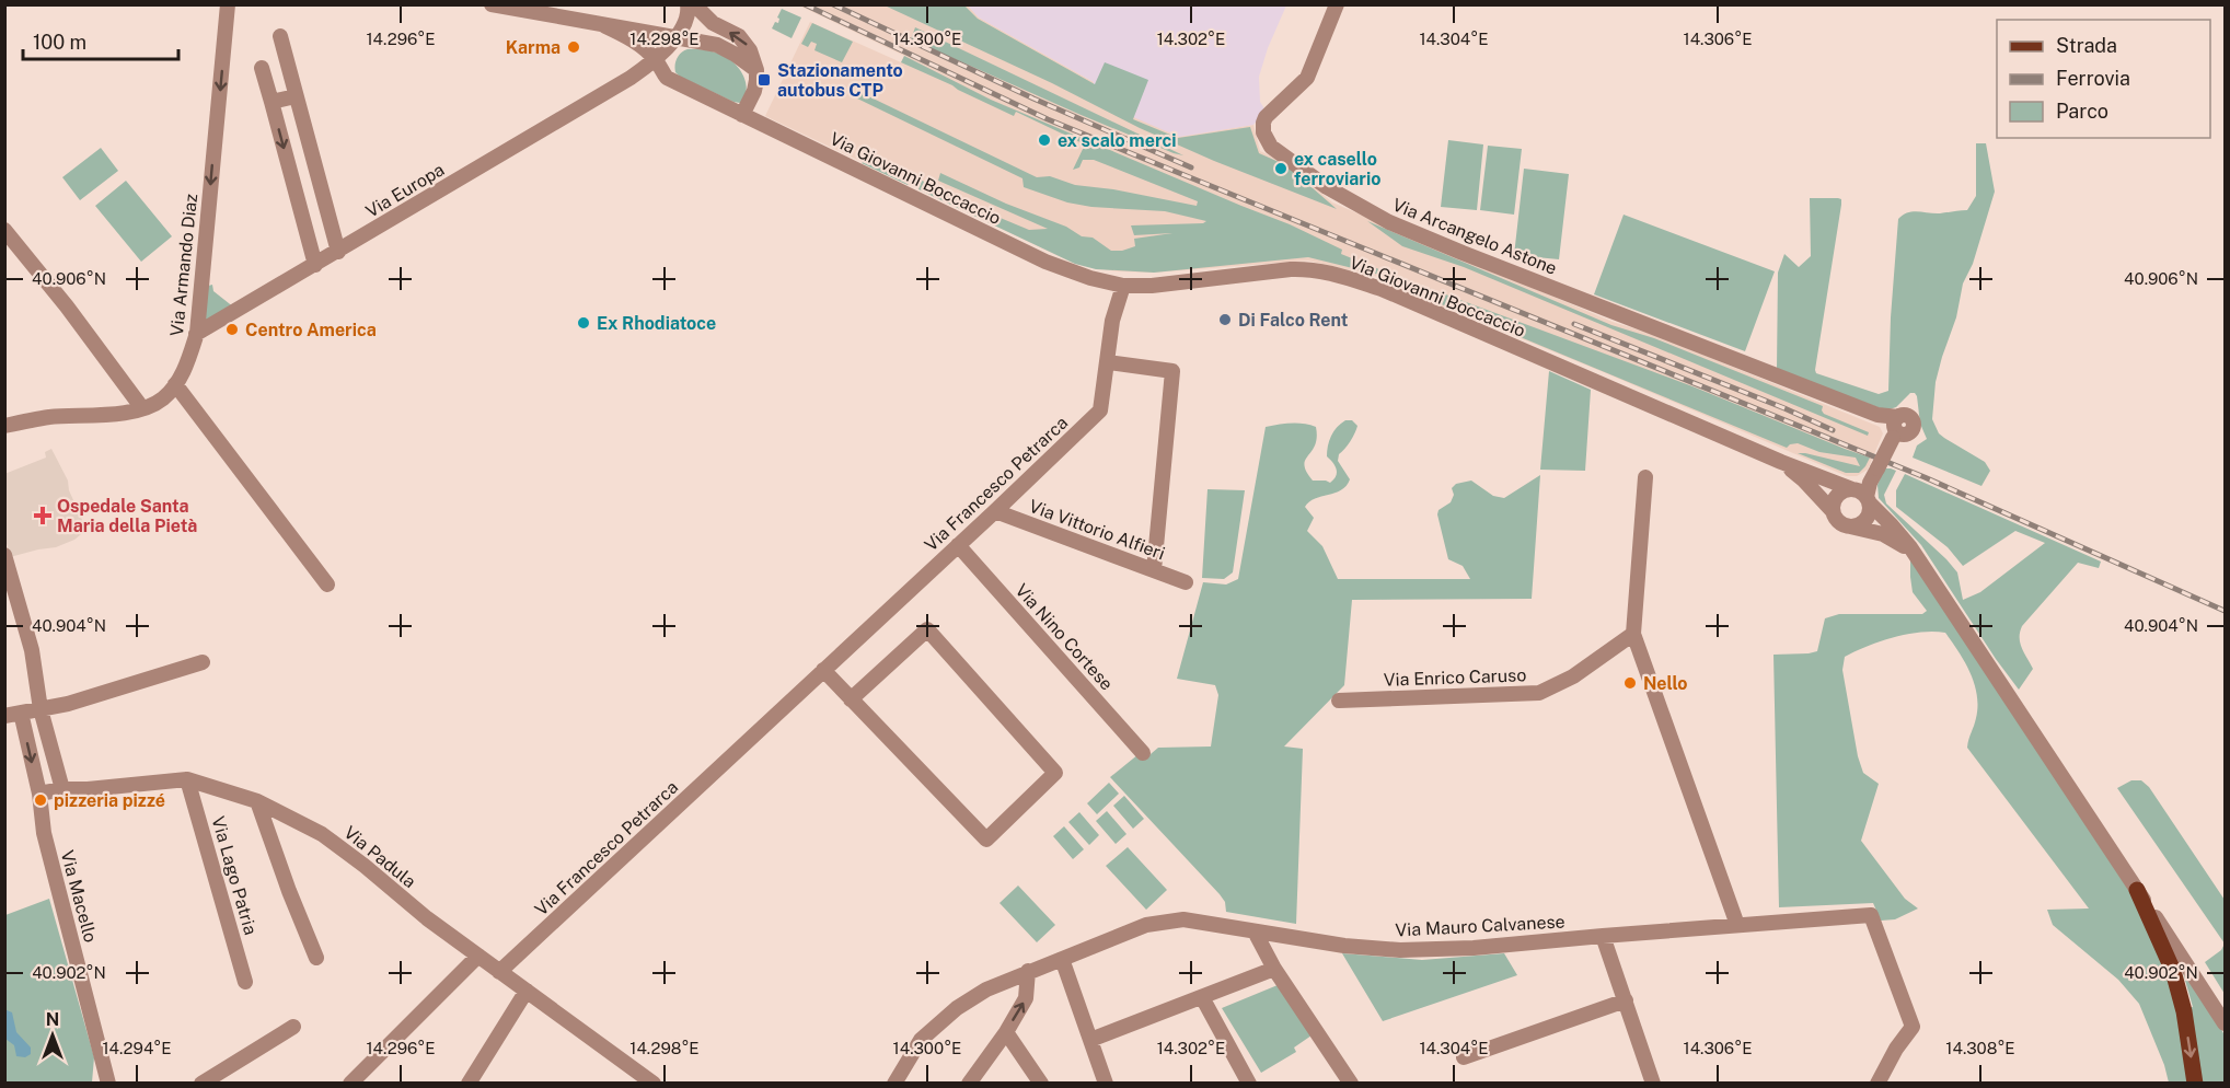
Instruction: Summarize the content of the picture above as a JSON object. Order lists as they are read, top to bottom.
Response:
{
  "streets": {
    "street": [
      "Via Giovanni Boccaccio",
      "Via Europa",
      "Via Arcangelo Astone",
      "Via Armando Diaz",
      "Via Francesco Petrarca",
      "Via Vittorio Alfieri",
      "Via Nino Cortese",
      "Via Enrico Caruso",
      "Via Padula",
      "Via Lago Patria",
      "Via Macello",
      "Via Mauro Calvanese"
    ]
  },
  "crossings": [
    ["Via Giovanni Boccaccio", "Via Europa"],
    ["Via Giovanni Boccaccio", "Via Arcangelo Astone"],
    ["Via Giovanni Boccaccio", "Via Francesco Petrarca"],
    ["Via Europa", "Via Armando Diaz"],
    ["Via Francesco Petrarca", "Via Vittorio Alfieri"],
    ["Via Francesco Petrarca", "Via Nino Cortese"],
    ["Via Francesco Petrarca", "Via Padula"],
    ["Via Padula", "Via Lago Patria"],
    ["Via Padula", "Via Macello"]
  ],
  "places": {
    "other": [
      "Karma",
      "ex scalo merci",
      "ex casello ferroviario",
      "Di Falco Rent",
      "Ex Rhodiatoce",
      "Centro America",
      "Nello",
      "pizzeria pizzé"
    ],
    "transit": ["Stazionamento autobus CTP"],
    "health": ["Ospedale Santa Maria della Pietà"]
  },
  "legend": ["Strada", "Ferrovia", "Parco"],
  "scale_bar": "100 m",
  "north": "top",
  "coordinates": [
    "14.296°E",
    "14.298°E",
    "14.300°E",
    "14.302°E",
    "14.304°E",
    "14.306°E",
    "40.906°N",
    "40.904°N",
    "40.902°N",
    "14.294°E",
    "14.308°E"
  ]
}
